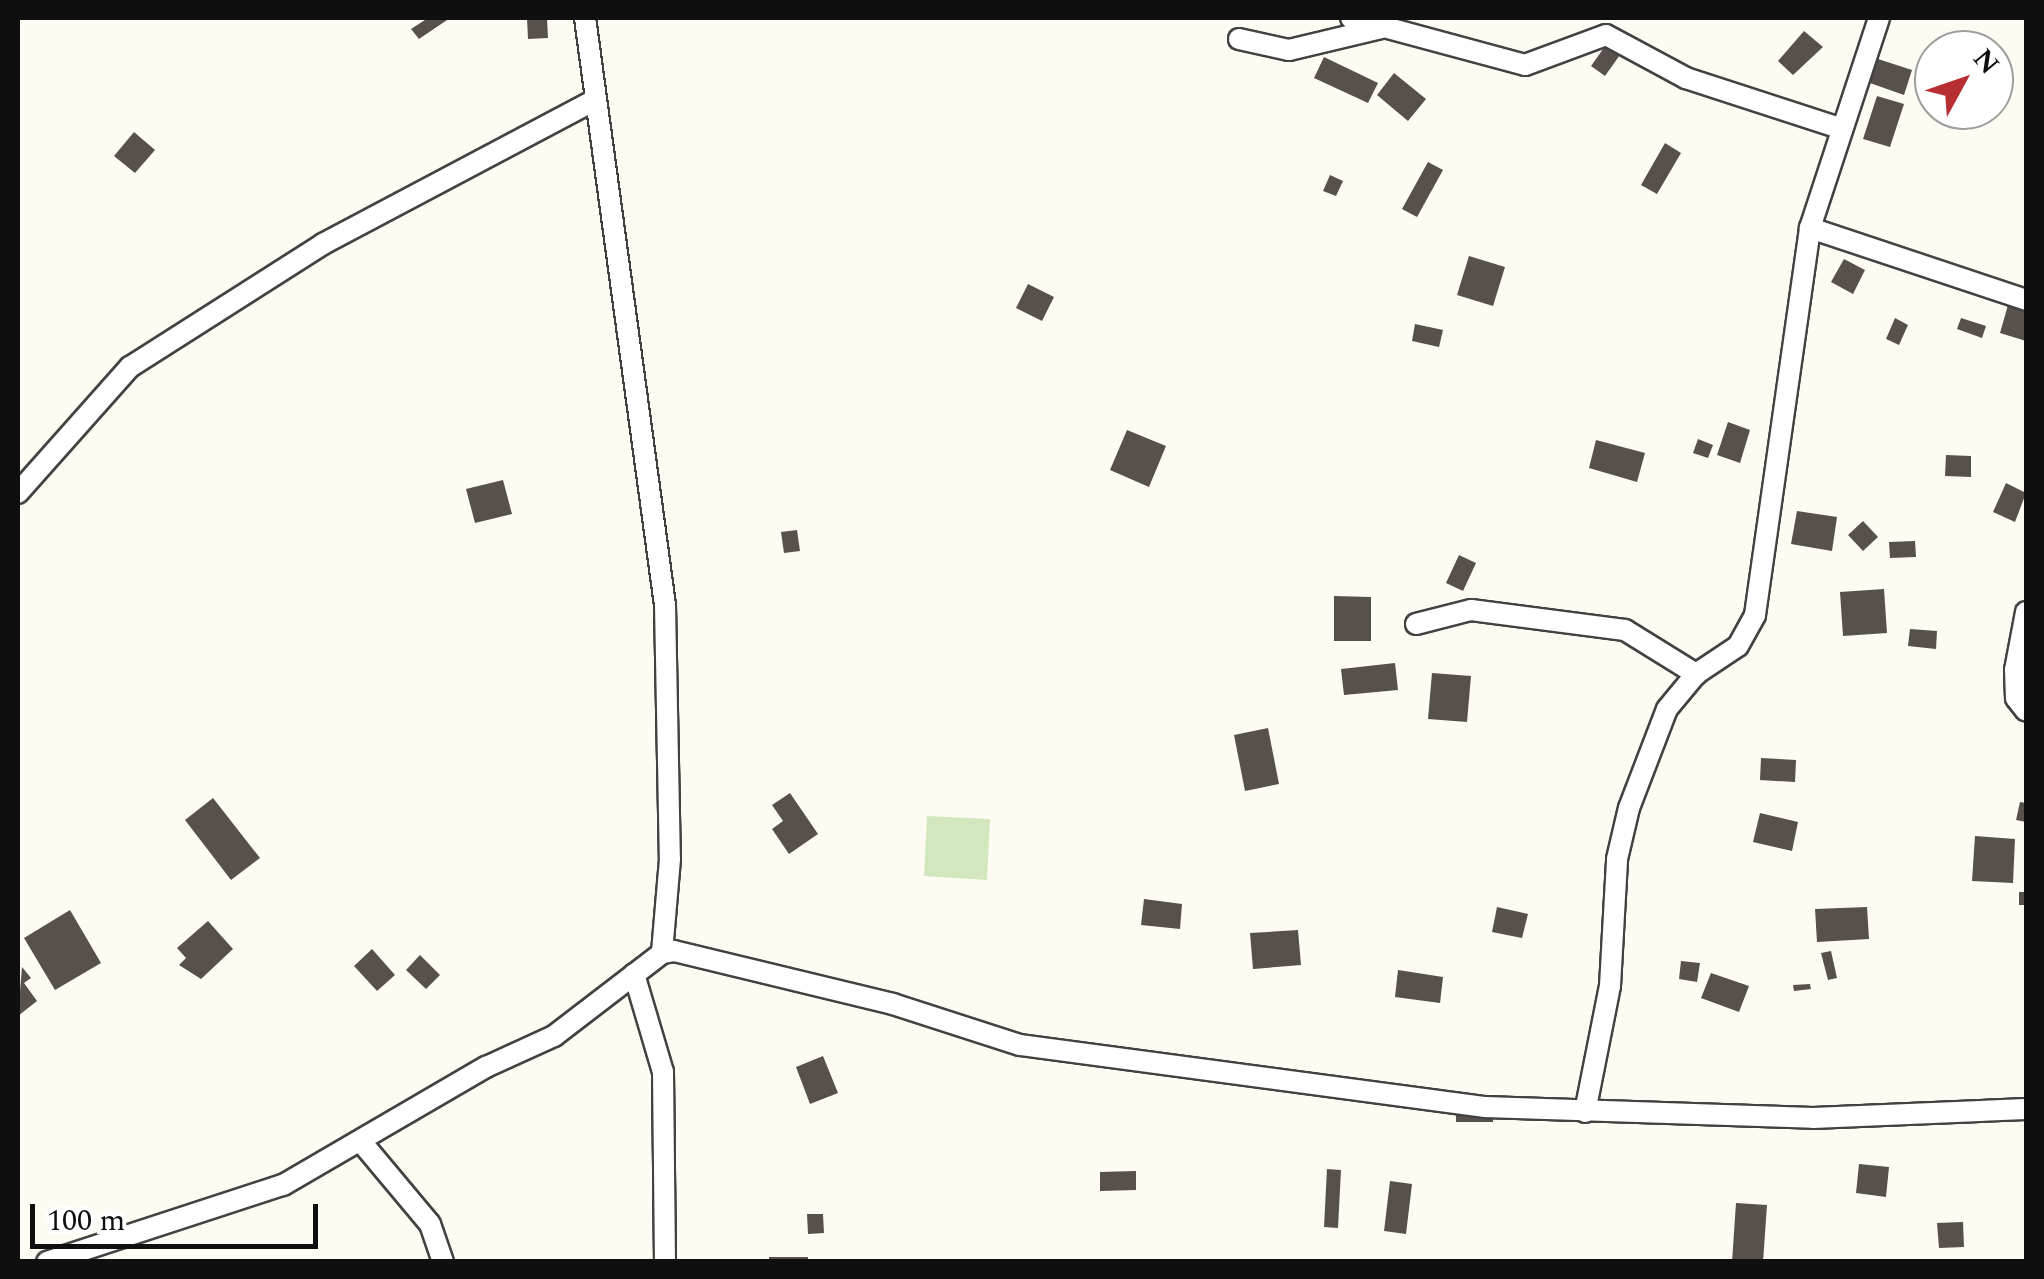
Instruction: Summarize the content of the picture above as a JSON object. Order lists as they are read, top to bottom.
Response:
{
  "scale_bar": "100 m",
  "north": "top right"
}
